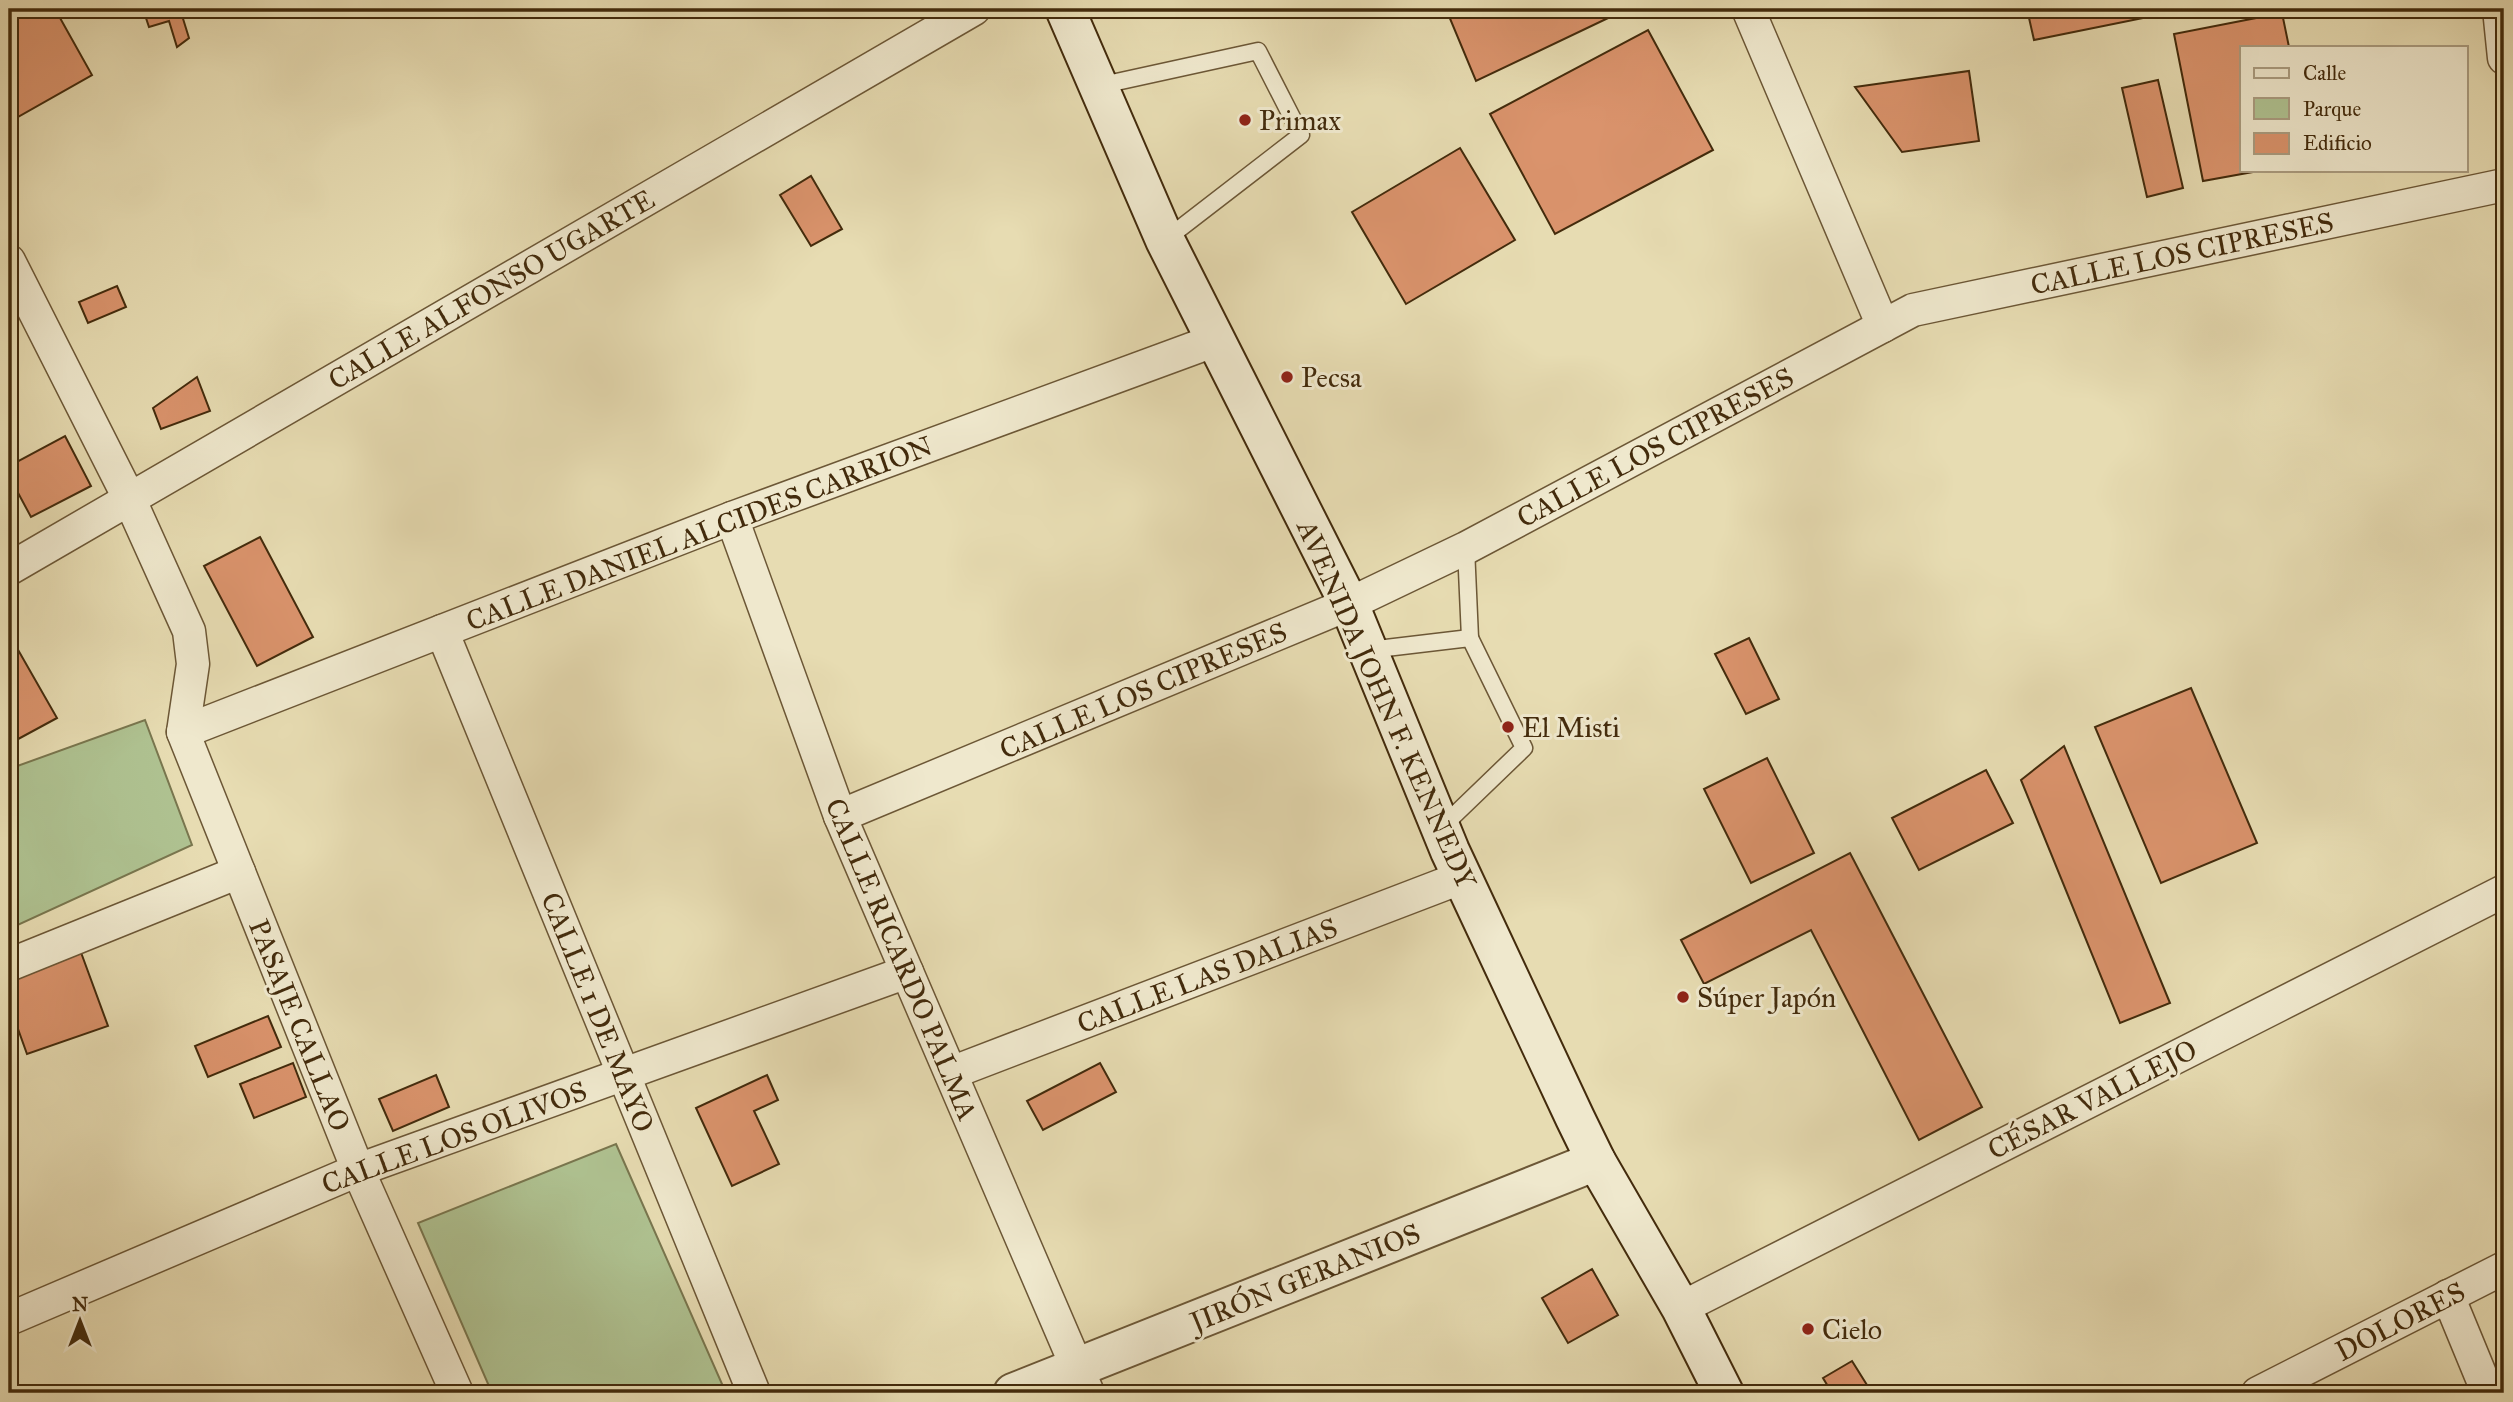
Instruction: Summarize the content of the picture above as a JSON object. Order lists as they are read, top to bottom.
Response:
{
  "streets": {
    "main road": ["AVENIDA JOHN F. KENNEDY", "JIRÓN GERANIOS"],
    "street": [
      "CALLE LOS CIPRESES",
      "CALLE ALFONSO UGARTE",
      "CALLE DANIEL ALCIDES CARRION",
      "CALLE RICARDO PALMA",
      "CALLE LAS DALIAS",
      "CALLE 1 DE MAYO",
      "PASAJE CALLAO",
      "CÉSAR VALLEJO",
      "CALLE LOS OLIVOS",
      "DOLORES"
    ]
  },
  "crossings": [
    ["CALLE LOS CIPRESES", "AVENIDA JOHN F. KENNEDY"],
    ["CALLE LOS CIPRESES", "CALLE RICARDO PALMA"],
    ["CALLE DANIEL ALCIDES CARRION", "AVENIDA JOHN F. KENNEDY"],
    ["CALLE DANIEL ALCIDES CARRION", "CALLE RICARDO PALMA"],
    ["CALLE DANIEL ALCIDES CARRION", "CALLE 1 DE MAYO"],
    ["CALLE DANIEL ALCIDES CARRION", "PASAJE CALLAO"],
    ["AVENIDA JOHN F. KENNEDY", "CALLE LAS DALIAS"],
    ["AVENIDA JOHN F. KENNEDY", "CÉSAR VALLEJO"],
    ["AVENIDA JOHN F. KENNEDY", "JIRÓN GERANIOS"],
    ["CALLE RICARDO PALMA", "CALLE LAS DALIAS"],
    ["CALLE RICARDO PALMA", "CALLE LOS OLIVOS"],
    ["CALLE RICARDO PALMA", "JIRÓN GERANIOS"],
    ["CALLE 1 DE MAYO", "CALLE LOS OLIVOS"],
    ["PASAJE CALLAO", "CALLE LOS OLIVOS"]
  ],
  "places": [
    "Primax",
    "Pecsa",
    "El Misti",
    "Súper Japón",
    "Cielo"
  ],
  "legend": ["Calle", "Parque", "Edificio"],
  "north": "top"
}
